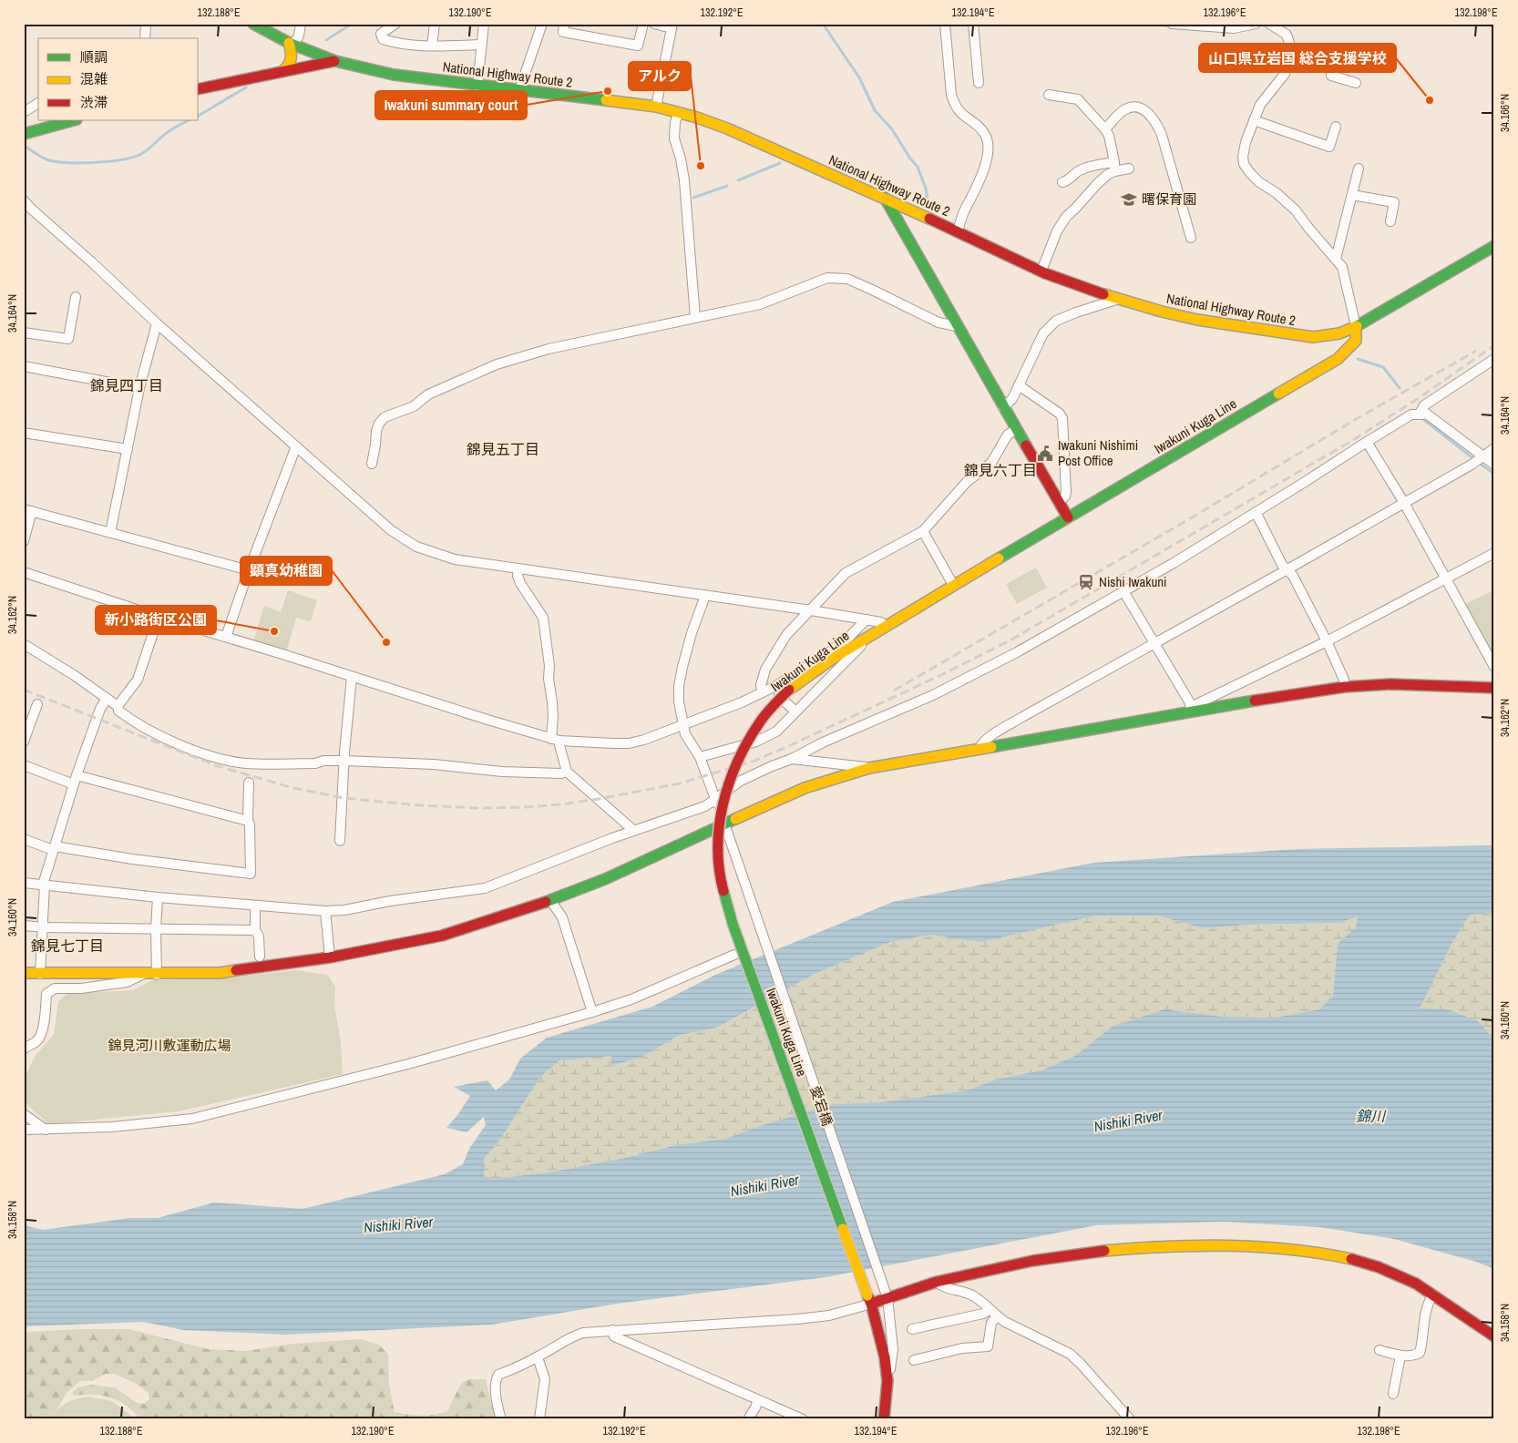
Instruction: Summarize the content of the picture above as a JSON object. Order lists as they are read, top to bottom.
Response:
{
  "streets": {
    "main road": ["National Highway Route 2", "Iwakuni Kuga Line"],
    "street": ["愛宕橋"]
  },
  "crossings": [
    ["National Highway Route 2", "Iwakuni Kuga Line"],
    ["Iwakuni Kuga Line", "愛宕橋"]
  ],
  "districts": [
    "錦見四丁目",
    "錦見五丁目",
    "錦見六丁目",
    "錦見七丁目"
  ],
  "water": ["錦川", "Nishiki River"],
  "parks": ["錦見河川敷運動広場"],
  "places": {
    "other": [
      "Iwakuni summary court",
      "山口県立岩国 総合支援学校",
      "アルク",
      "新小路街区公園",
      "顕真幼稚園"
    ],
    "school or university": ["曙保育園"],
    "public building": ["Iwakuni Nishimi Post Office"],
    "station": ["Nishi Iwakuni"]
  },
  "legend": ["順調", "混雑", "渋滞"],
  "coordinates": [
    "132.188°E",
    "132.190°E",
    "132.192°E",
    "132.194°E",
    "132.196°E",
    "132.198°E",
    "34.166°N",
    "34.164°N",
    "34.162°N",
    "34.160°N",
    "34.158°N"
  ]
}
